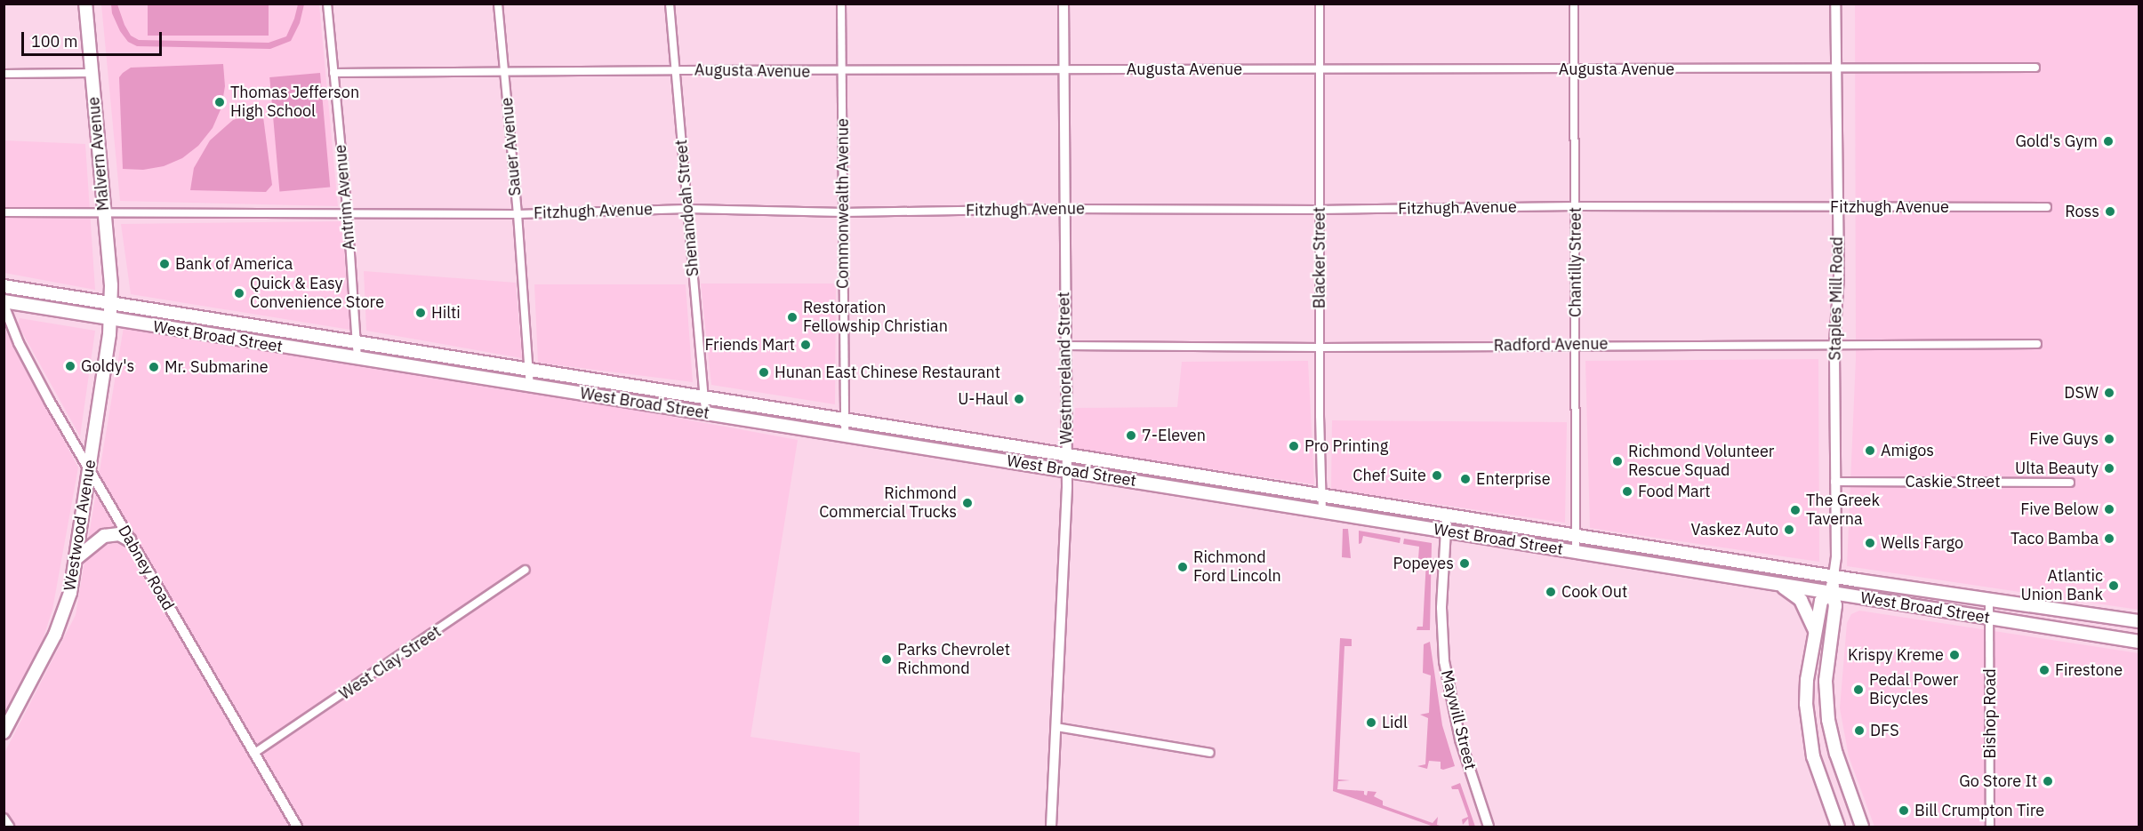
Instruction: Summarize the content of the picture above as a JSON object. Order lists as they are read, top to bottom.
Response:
{
  "streets": {
    "main road": [
      "Malvern Avenue",
      "Staples Mill Road",
      "West Broad Street",
      "Westwood Avenue"
    ],
    "street": [
      "Augusta Avenue",
      "Sauer Avenue",
      "Antrim Avenue",
      "Commonwealth Avenue",
      "Fitzhugh Avenue",
      "Shenandoah Street",
      "Blacker Street",
      "Chantilly Street",
      "Radford Avenue",
      "Westmoreland Street",
      "Caskie Street",
      "Dabney Road",
      "West Clay Street",
      "Bishop Road",
      "Maywill Street"
    ]
  },
  "crossings": [
    ["Augusta Avenue", "Sauer Avenue"],
    ["Augusta Avenue", "Antrim Avenue"],
    ["Augusta Avenue", "Commonwealth Avenue"],
    ["Augusta Avenue", "Shenandoah Street"],
    ["Augusta Avenue", "Blacker Street"],
    ["Augusta Avenue", "Chantilly Street"],
    ["Augusta Avenue", "Staples Mill Road"],
    ["Augusta Avenue", "Westmoreland Street"],
    ["Sauer Avenue", "Fitzhugh Avenue"],
    ["Sauer Avenue", "West Broad Street"],
    ["Malvern Avenue", "Fitzhugh Avenue"],
    ["Malvern Avenue", "West Broad Street"],
    ["Malvern Avenue", "Westwood Avenue"],
    ["Antrim Avenue", "Fitzhugh Avenue"],
    ["Antrim Avenue", "West Broad Street"],
    ["Commonwealth Avenue", "Fitzhugh Avenue"],
    ["Commonwealth Avenue", "West Broad Street"],
    ["Fitzhugh Avenue", "Shenandoah Street"],
    ["Fitzhugh Avenue", "Blacker Street"],
    ["Fitzhugh Avenue", "Chantilly Street"],
    ["Fitzhugh Avenue", "Staples Mill Road"],
    ["Fitzhugh Avenue", "Westmoreland Street"],
    ["Shenandoah Street", "West Broad Street"],
    ["Blacker Street", "West Broad Street"],
    ["Blacker Street", "Radford Avenue"],
    ["Chantilly Street", "West Broad Street"],
    ["Chantilly Street", "Radford Avenue"],
    ["Staples Mill Road", "West Broad Street"],
    ["Staples Mill Road", "Radford Avenue"],
    ["Staples Mill Road", "Caskie Street"],
    ["West Broad Street", "Westmoreland Street"],
    ["West Broad Street", "Westwood Avenue"],
    ["West Broad Street", "Dabney Road"],
    ["West Broad Street", "Bishop Road"],
    ["West Broad Street", "Maywill Street"],
    ["Radford Avenue", "Westmoreland Street"],
    ["Westwood Avenue", "Dabney Road"],
    ["Dabney Road", "West Clay Street"]
  ],
  "places": [
    "Thomas Jefferson High School",
    "Gold's Gym",
    "Ross",
    "Bank of America",
    "Quick & Easy Convenience Store",
    "Hilti",
    "Restoration Fellowship Christian",
    "Friends Mart",
    "Goldy's",
    "Mr. Submarine",
    "Hunan East Chinese Restaurant",
    "DSW",
    "U-Haul",
    "7-Eleven",
    "Five Guys",
    "Pro Printing",
    "Amigos",
    "Richmond Volunteer Rescue Squad",
    "Ulta Beauty",
    "Chef Suite",
    "Enterprise",
    "Food Mart",
    "Richmond Commercial Trucks",
    "Five Below",
    "The Greek Taverna",
    "Vaskez Auto",
    "Taco Bamba",
    "Wells Fargo",
    "Popeyes",
    "Richmond Ford Lincoln",
    "Atlantic Union Bank",
    "Cook Out",
    "Krispy Kreme",
    "Parks Chevrolet Richmond",
    "Firestone",
    "Pedal Power Bicycles",
    "Lidl",
    "DFS",
    "Go Store It",
    "Bill Crumpton Tire"
  ],
  "scale_bar": "100 m"
}
